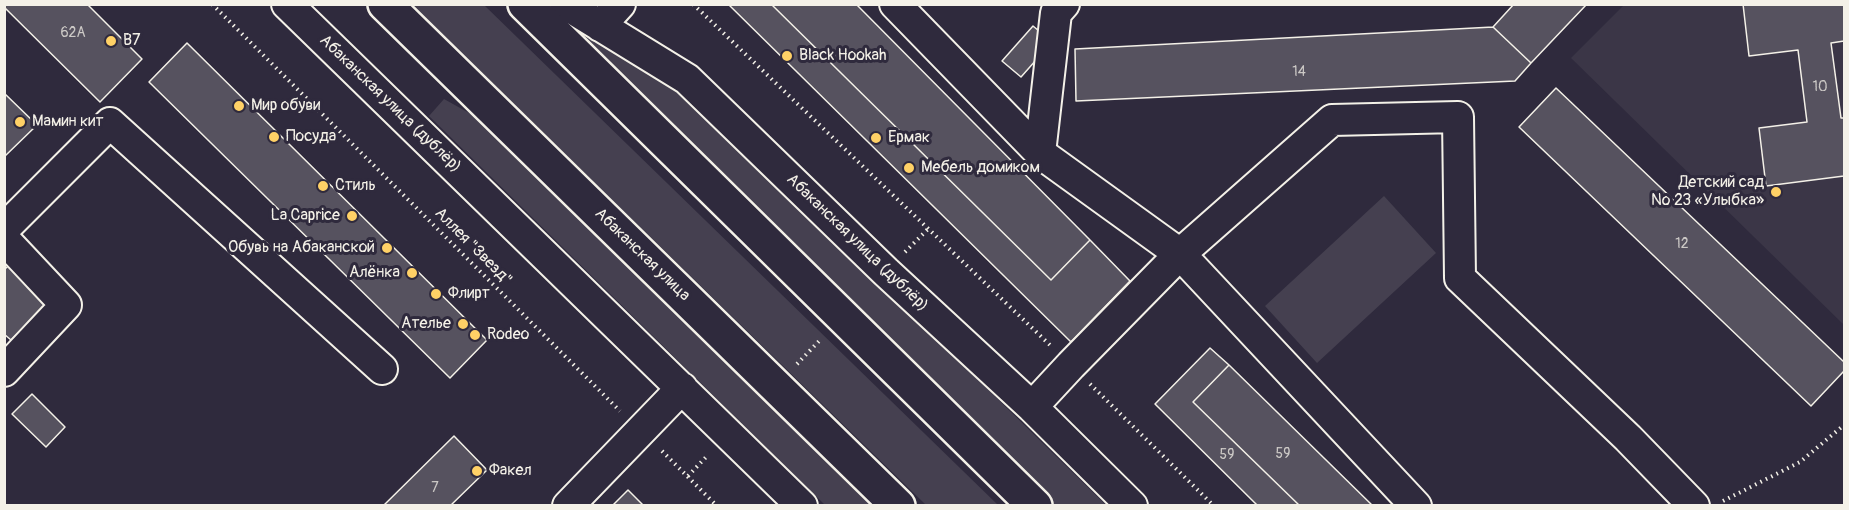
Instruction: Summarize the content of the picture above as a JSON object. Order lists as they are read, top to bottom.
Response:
{
  "streets": {
    "main road": ["Абаканская улица"],
    "street": ["Абаканская улица (дублёр)"],
    "path": ["Аллея \"Звезд\""]
  },
  "places": [
    "В7",
    "Black Hookah",
    "Мир обуви",
    "Мамин кит",
    "Посуда",
    "Ермак",
    "Мебель домиком",
    "Стиль",
    "Детский сад № 23 «Улыбка»",
    "La Caprice",
    "Обувь на Абаканской",
    "Алёнка",
    "Флирт",
    "Ателье",
    "Rodeo",
    "Факел"
  ],
  "house_numbers": [
    "62А",
    "14",
    "10",
    "12",
    "59",
    "59",
    "7"
  ]
}
